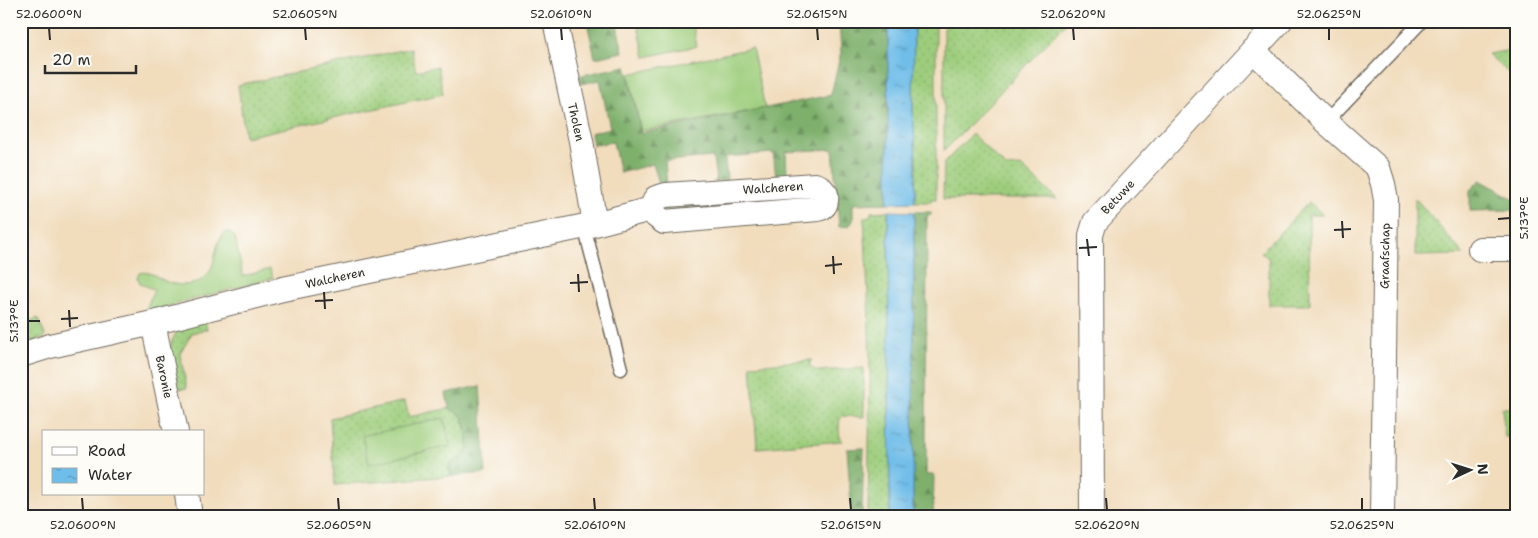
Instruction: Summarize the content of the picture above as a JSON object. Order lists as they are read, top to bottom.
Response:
{
  "streets": {
    "street": [
      "Tholen",
      "Walcheren",
      "Betuwe",
      "Graafschap",
      "Baronie"
    ]
  },
  "crossings": [
    ["Tholen", "Walcheren"],
    ["Walcheren", "Baronie"],
    ["Betuwe", "Graafschap"]
  ],
  "legend": ["Road", "Water"],
  "scale_bar": "20 m",
  "north": "right",
  "coordinates": [
    "52.0600°N",
    "52.0605°N",
    "52.0610°N",
    "52.0615°N",
    "52.0620°N",
    "52.0625°N",
    "5.137°E"
  ]
}
